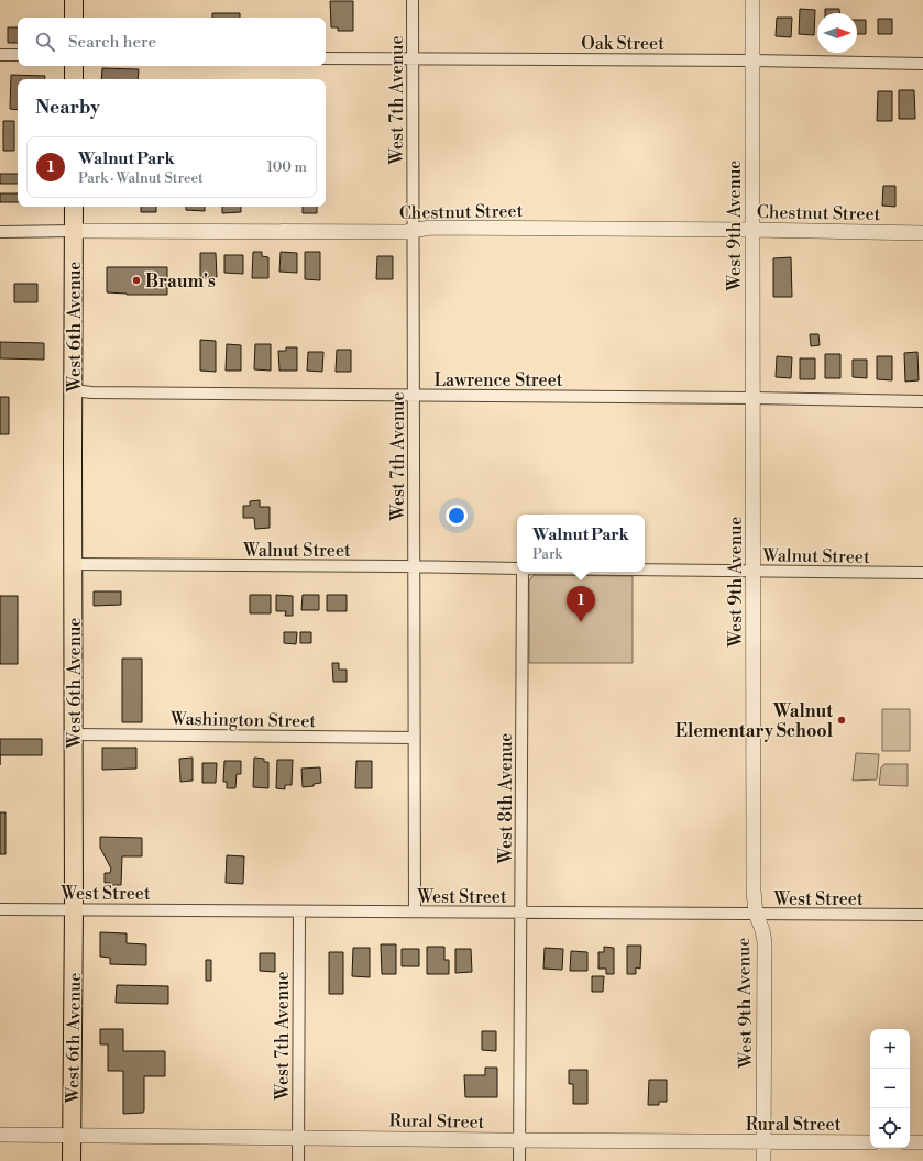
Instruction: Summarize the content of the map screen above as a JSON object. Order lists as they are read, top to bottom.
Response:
{
  "streets": {
    "main road": ["West 6th Avenue"],
    "street": [
      "Oak Street",
      "West 7th Avenue",
      "Chestnut Street",
      "West 9th Avenue",
      "Lawrence Street",
      "Walnut Street",
      "Washington Street",
      "West 8th Avenue",
      "West Street",
      "Rural Street"
    ]
  },
  "crossings": [
    ["Oak Street", "West 7th Avenue"],
    ["Oak Street", "West 9th Avenue"],
    ["West 7th Avenue", "Chestnut Street"],
    ["West 7th Avenue", "Lawrence Street"],
    ["West 7th Avenue", "Walnut Street"],
    ["West 7th Avenue", "Washington Street"],
    ["West 7th Avenue", "West Street"],
    ["West 7th Avenue", "Rural Street"],
    ["Chestnut Street", "West 9th Avenue"],
    ["Chestnut Street", "West 6th Avenue"],
    ["West 9th Avenue", "Lawrence Street"],
    ["West 9th Avenue", "Walnut Street"],
    ["West 9th Avenue", "West Street"],
    ["West 9th Avenue", "Rural Street"],
    ["West 6th Avenue", "Lawrence Street"],
    ["West 6th Avenue", "Walnut Street"],
    ["West 6th Avenue", "Washington Street"],
    ["West 6th Avenue", "West Street"],
    ["West 6th Avenue", "Rural Street"],
    ["West 8th Avenue", "West Street"],
    ["West 8th Avenue", "Rural Street"]
  ],
  "places": ["Braum's", "Walnut Elementary School"],
  "north": "right",
  "page": {
    "search": "Search here",
    "heading": "Nearby",
    "list": [
      {
        "mark": "1",
        "name": "Walnut Park",
        "note": "Park · Walnut Street",
        "value": "100 m"
      }
    ],
    "popup": ["Walnut Park", "Park"],
    "pins": "1",
    "map_buttons": ["+", "−"]
  }
}
